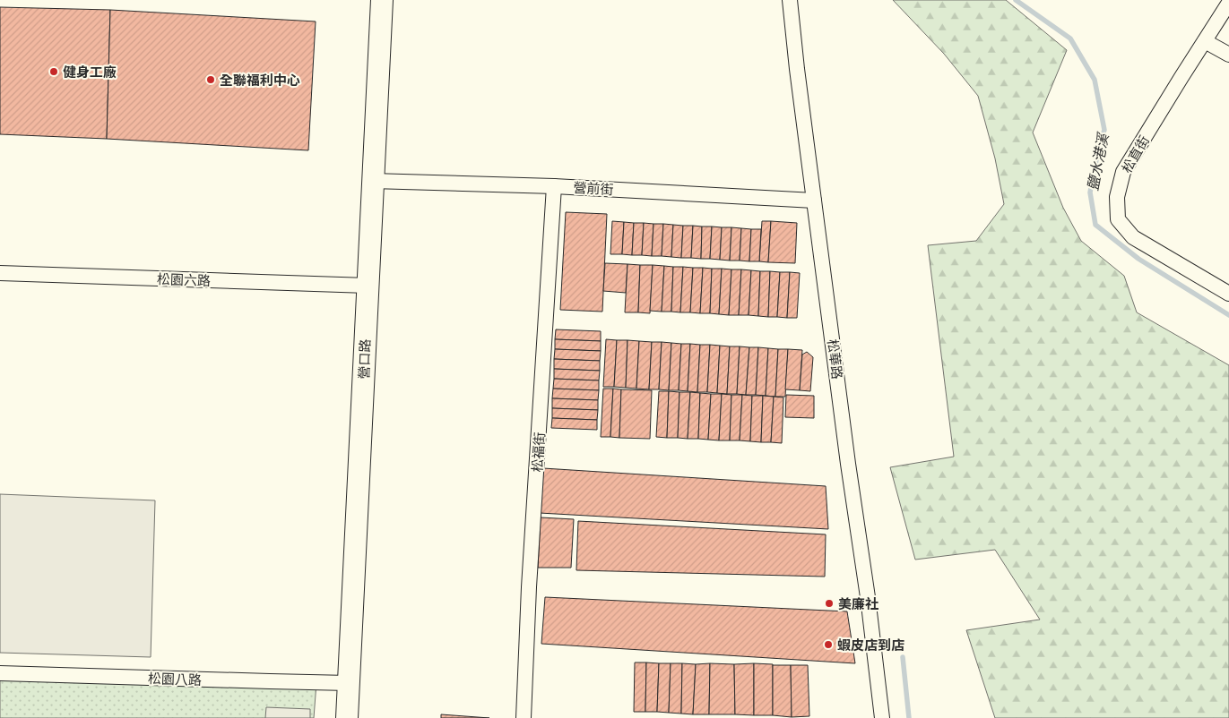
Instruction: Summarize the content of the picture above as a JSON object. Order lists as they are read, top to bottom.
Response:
{
  "streets": {
    "street": [
      "松直街",
      "營前街",
      "松園六路",
      "營口路",
      "松華路",
      "松福街",
      "松園八路"
    ]
  },
  "crossings": [
    ["營前街", "營口路"],
    ["營前街", "松華路"],
    ["營前街", "松福街"],
    ["松園六路", "營口路"],
    ["營口路", "松園八路"]
  ],
  "water": ["鹽水港溪"],
  "places": [
    "健身工廠",
    "全聯福利中心",
    "美廉社",
    "蝦皮店到店"
  ]
}
